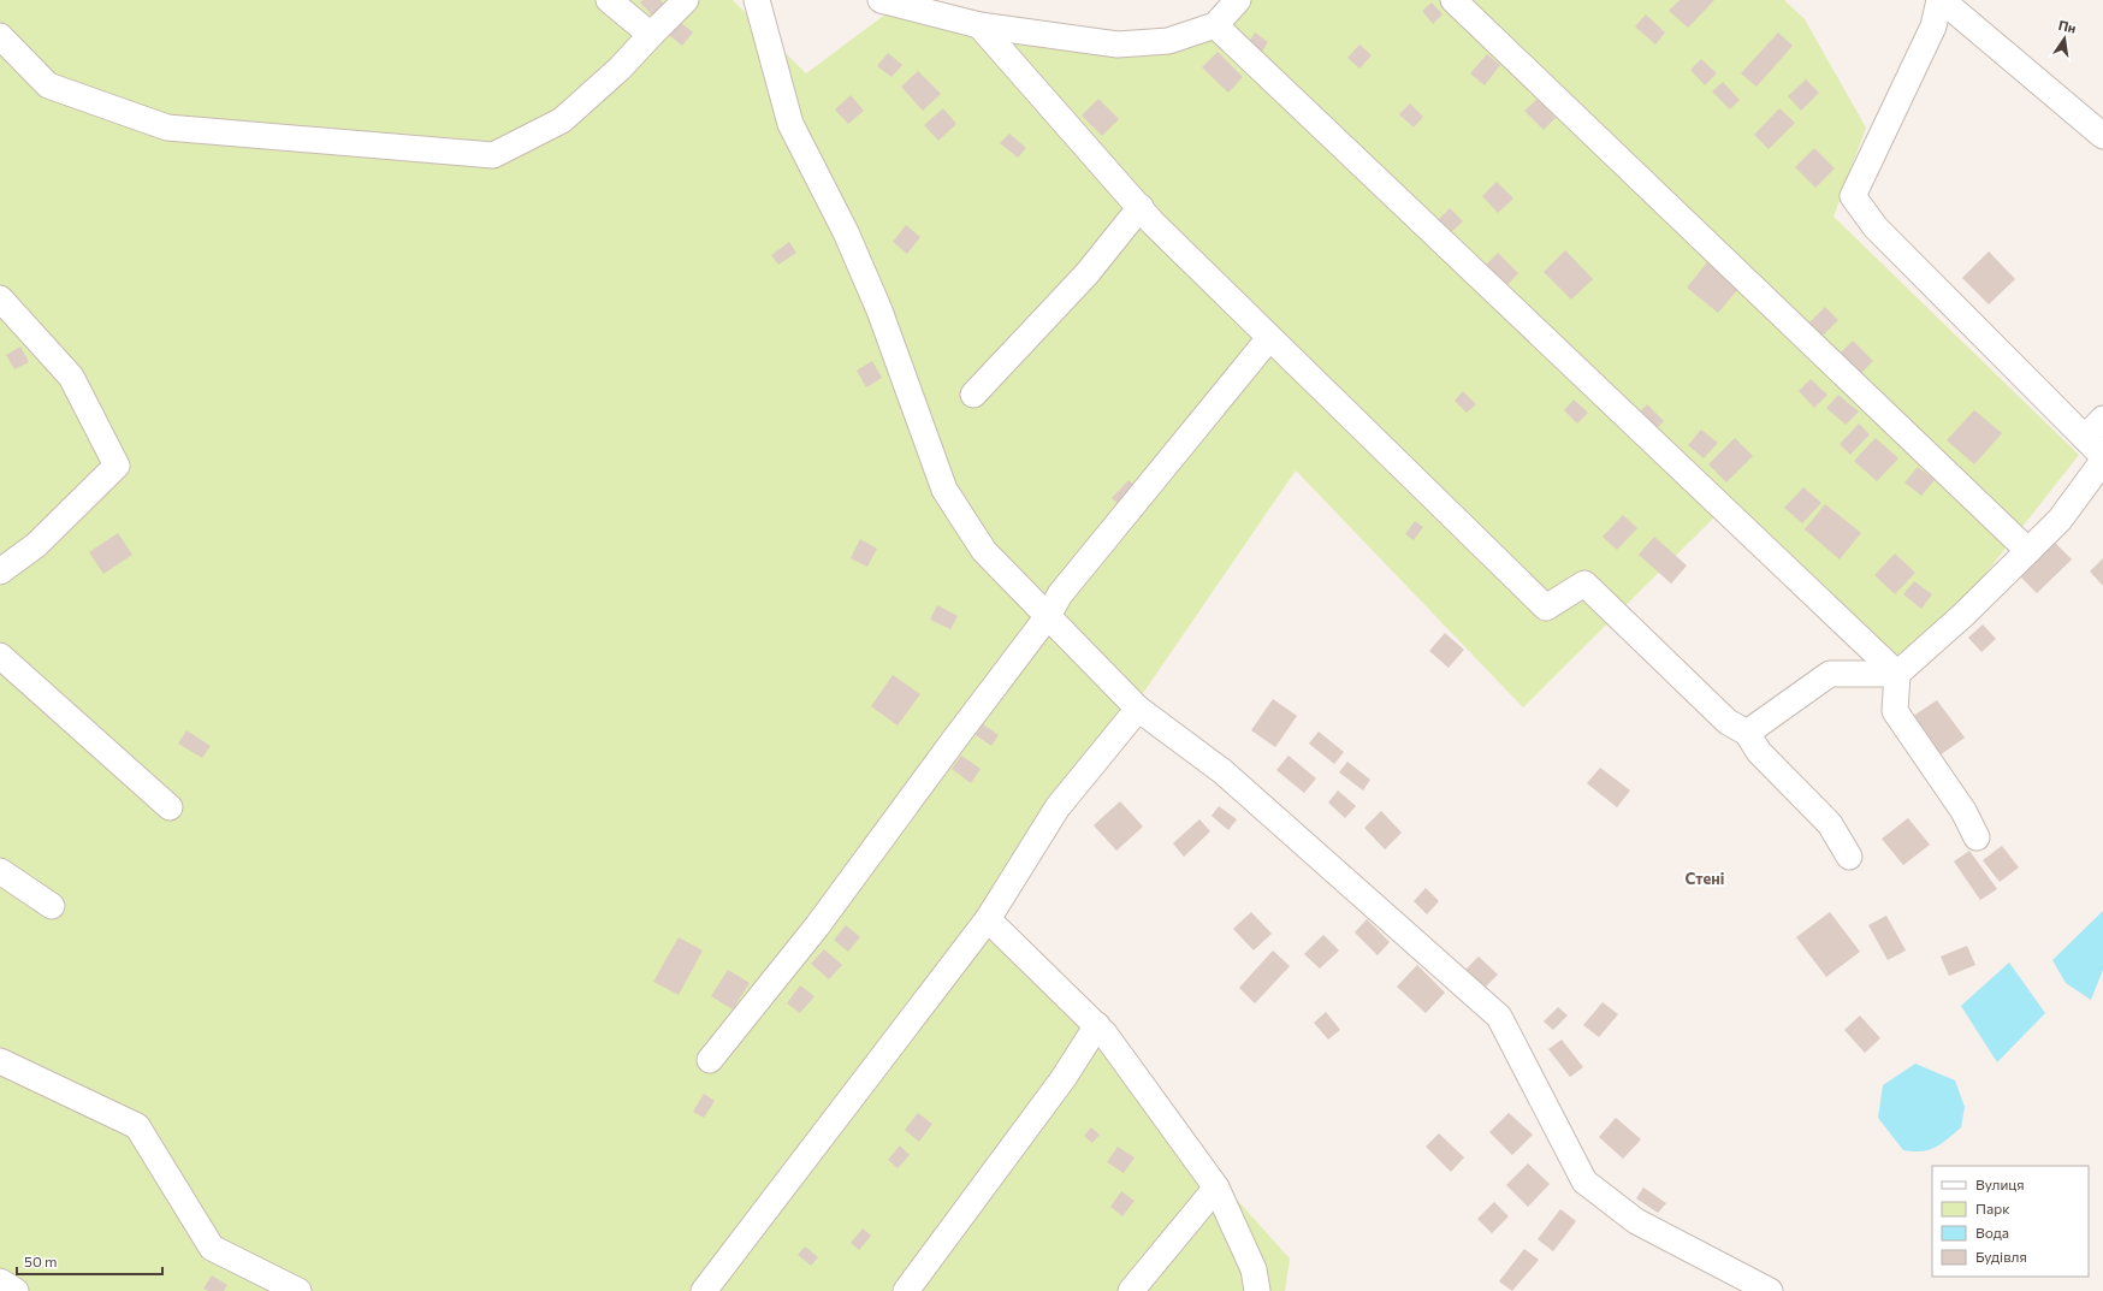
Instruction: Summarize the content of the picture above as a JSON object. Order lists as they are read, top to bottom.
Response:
{
  "districts": ["Стені"],
  "legend": [
    "Вулиця",
    "Парк",
    "Вода",
    "Будівля"
  ],
  "scale_bar": "50 m",
  "north": "top"
}
